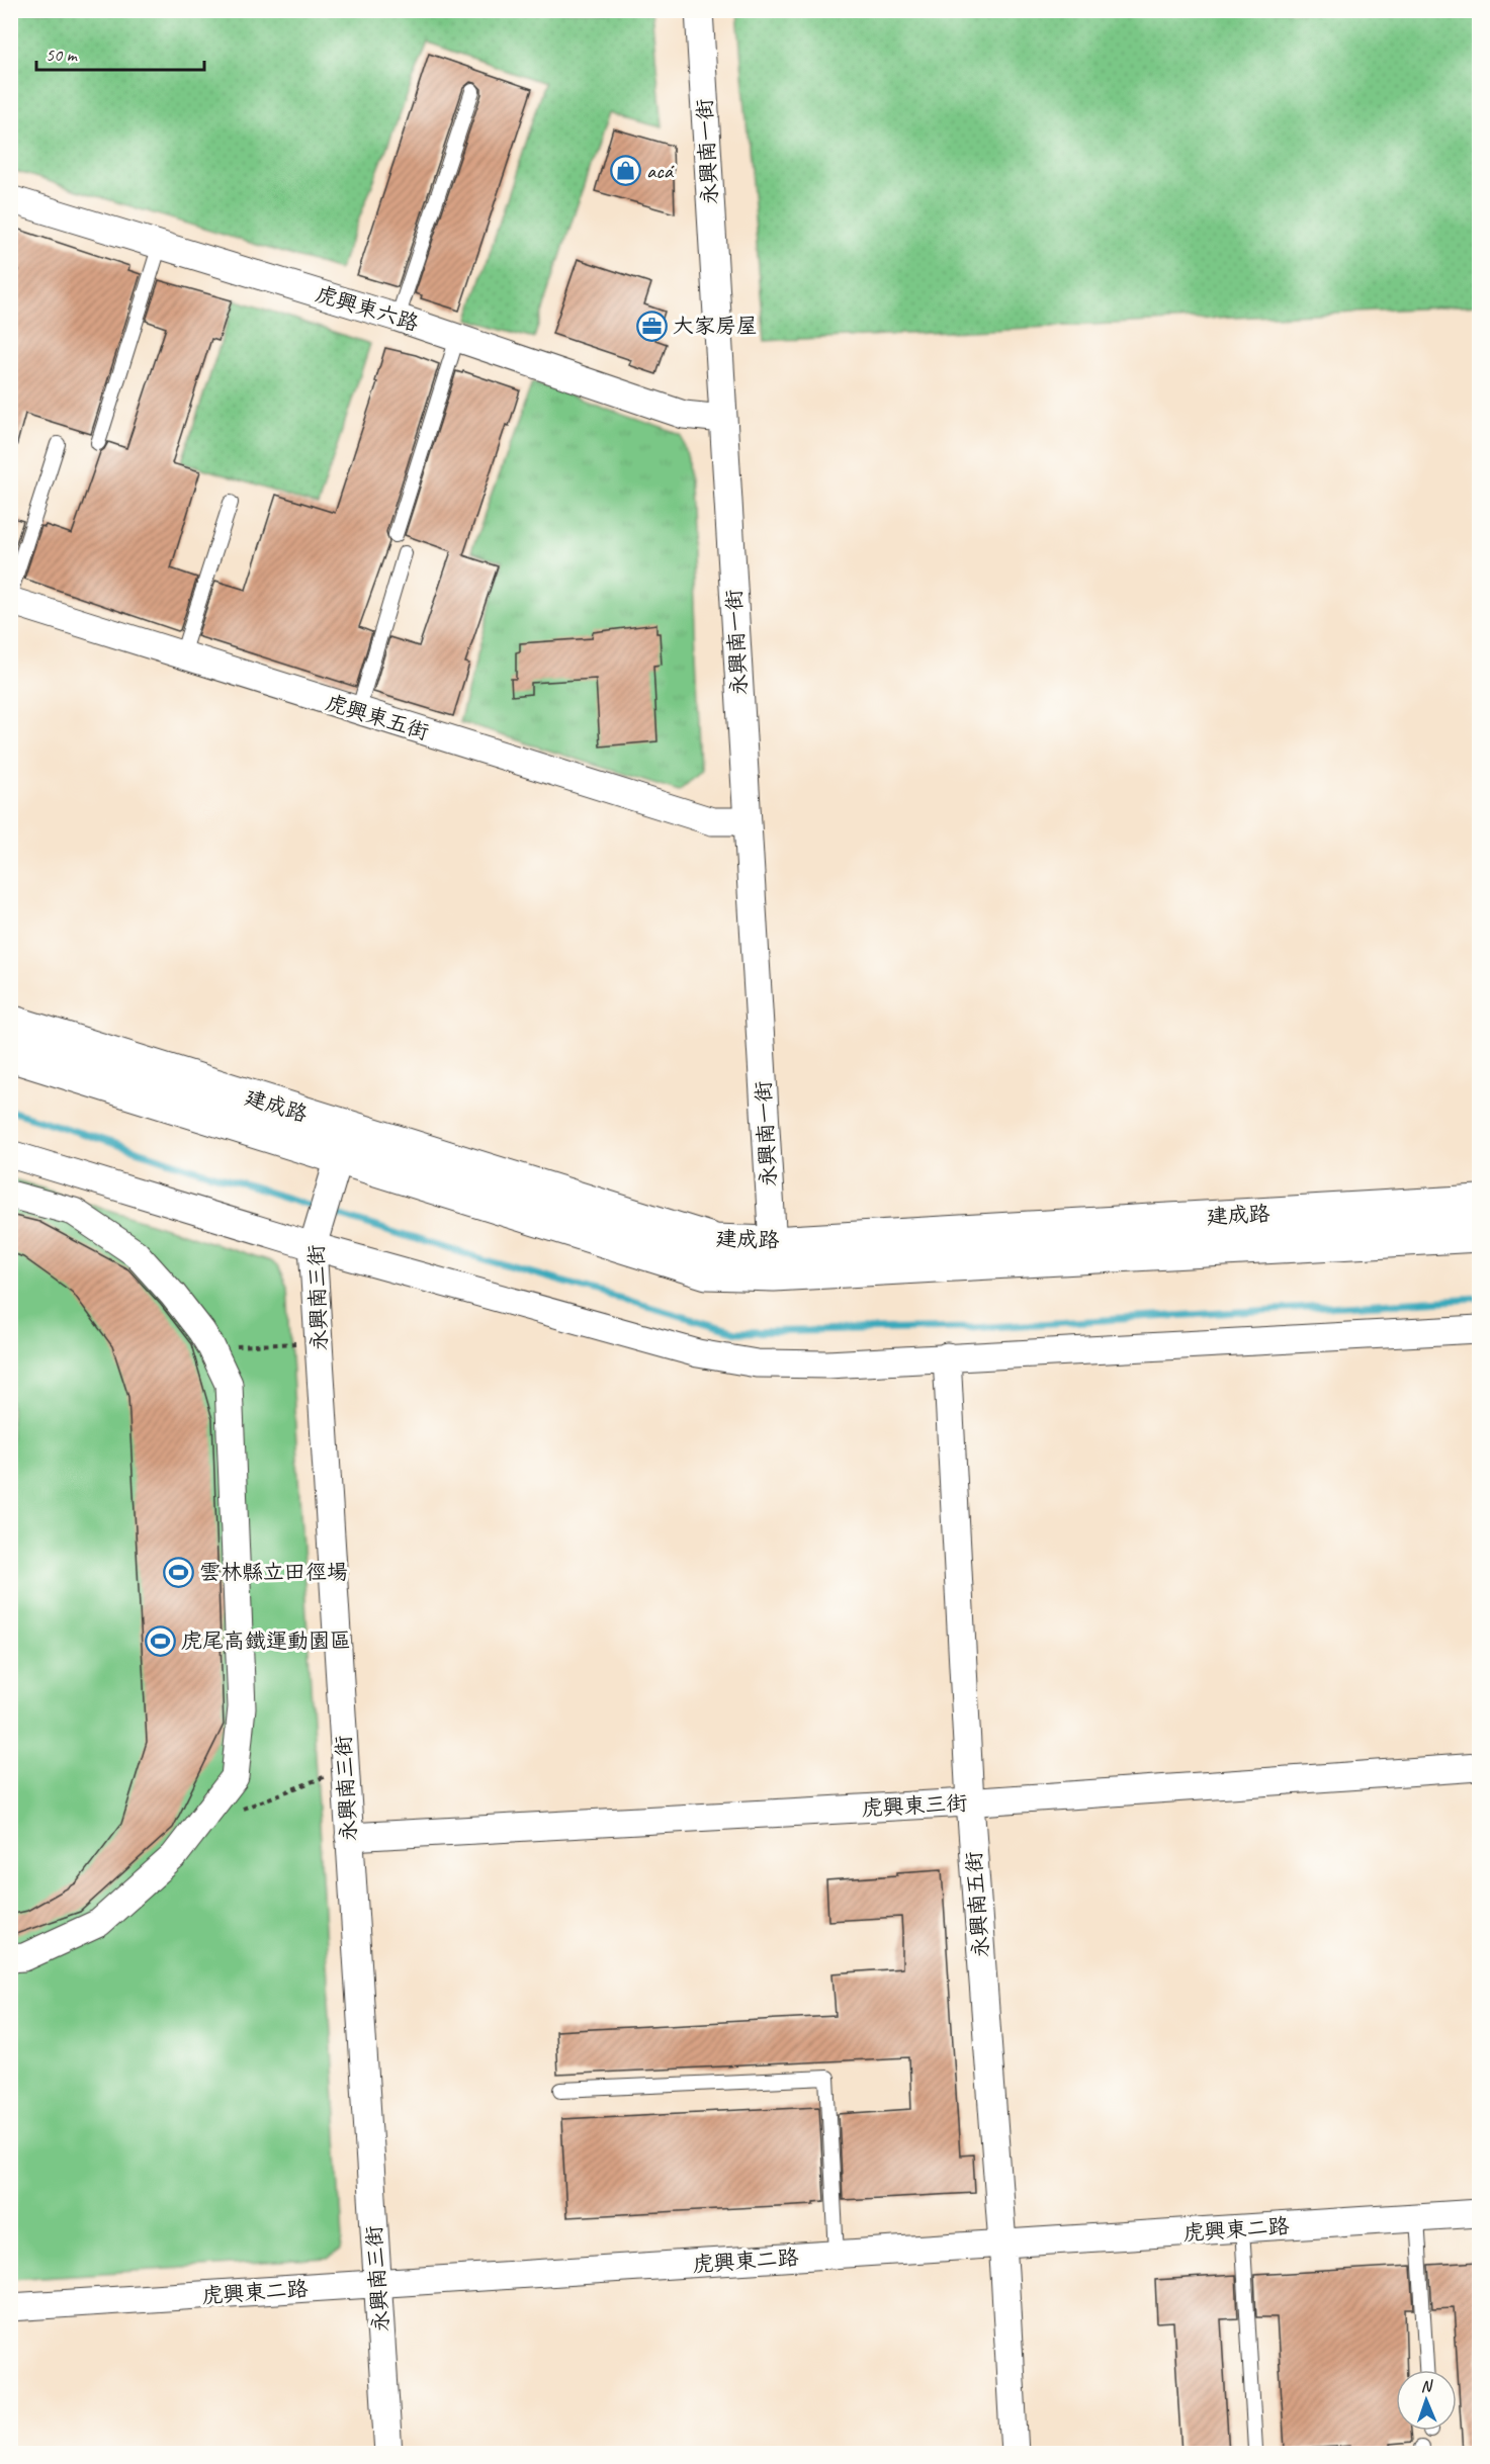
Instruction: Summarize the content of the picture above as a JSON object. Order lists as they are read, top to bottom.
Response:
{
  "streets": {
    "street": [
      "永興南一街",
      "虎興東六路",
      "虎興東五街",
      "建成路",
      "永興南三街",
      "虎興東三街",
      "永興南五街",
      "虎興東二路"
    ]
  },
  "crossings": [
    ["永興南一街", "虎興東六路"],
    ["永興南一街", "虎興東五街"],
    ["永興南一街", "建成路"],
    ["建成路", "永興南三街"],
    ["永興南三街", "虎興東三街"],
    ["永興南三街", "虎興東二路"],
    ["虎興東三街", "永興南五街"],
    ["永興南五街", "虎興東二路"]
  ],
  "places": {
    "shop": ["acá"],
    "office": ["大家房屋"],
    "sports": ["雲林縣立田徑場", "虎尾高鐵運動園區"]
  },
  "scale_bar": "50 m",
  "north": "top"
}
